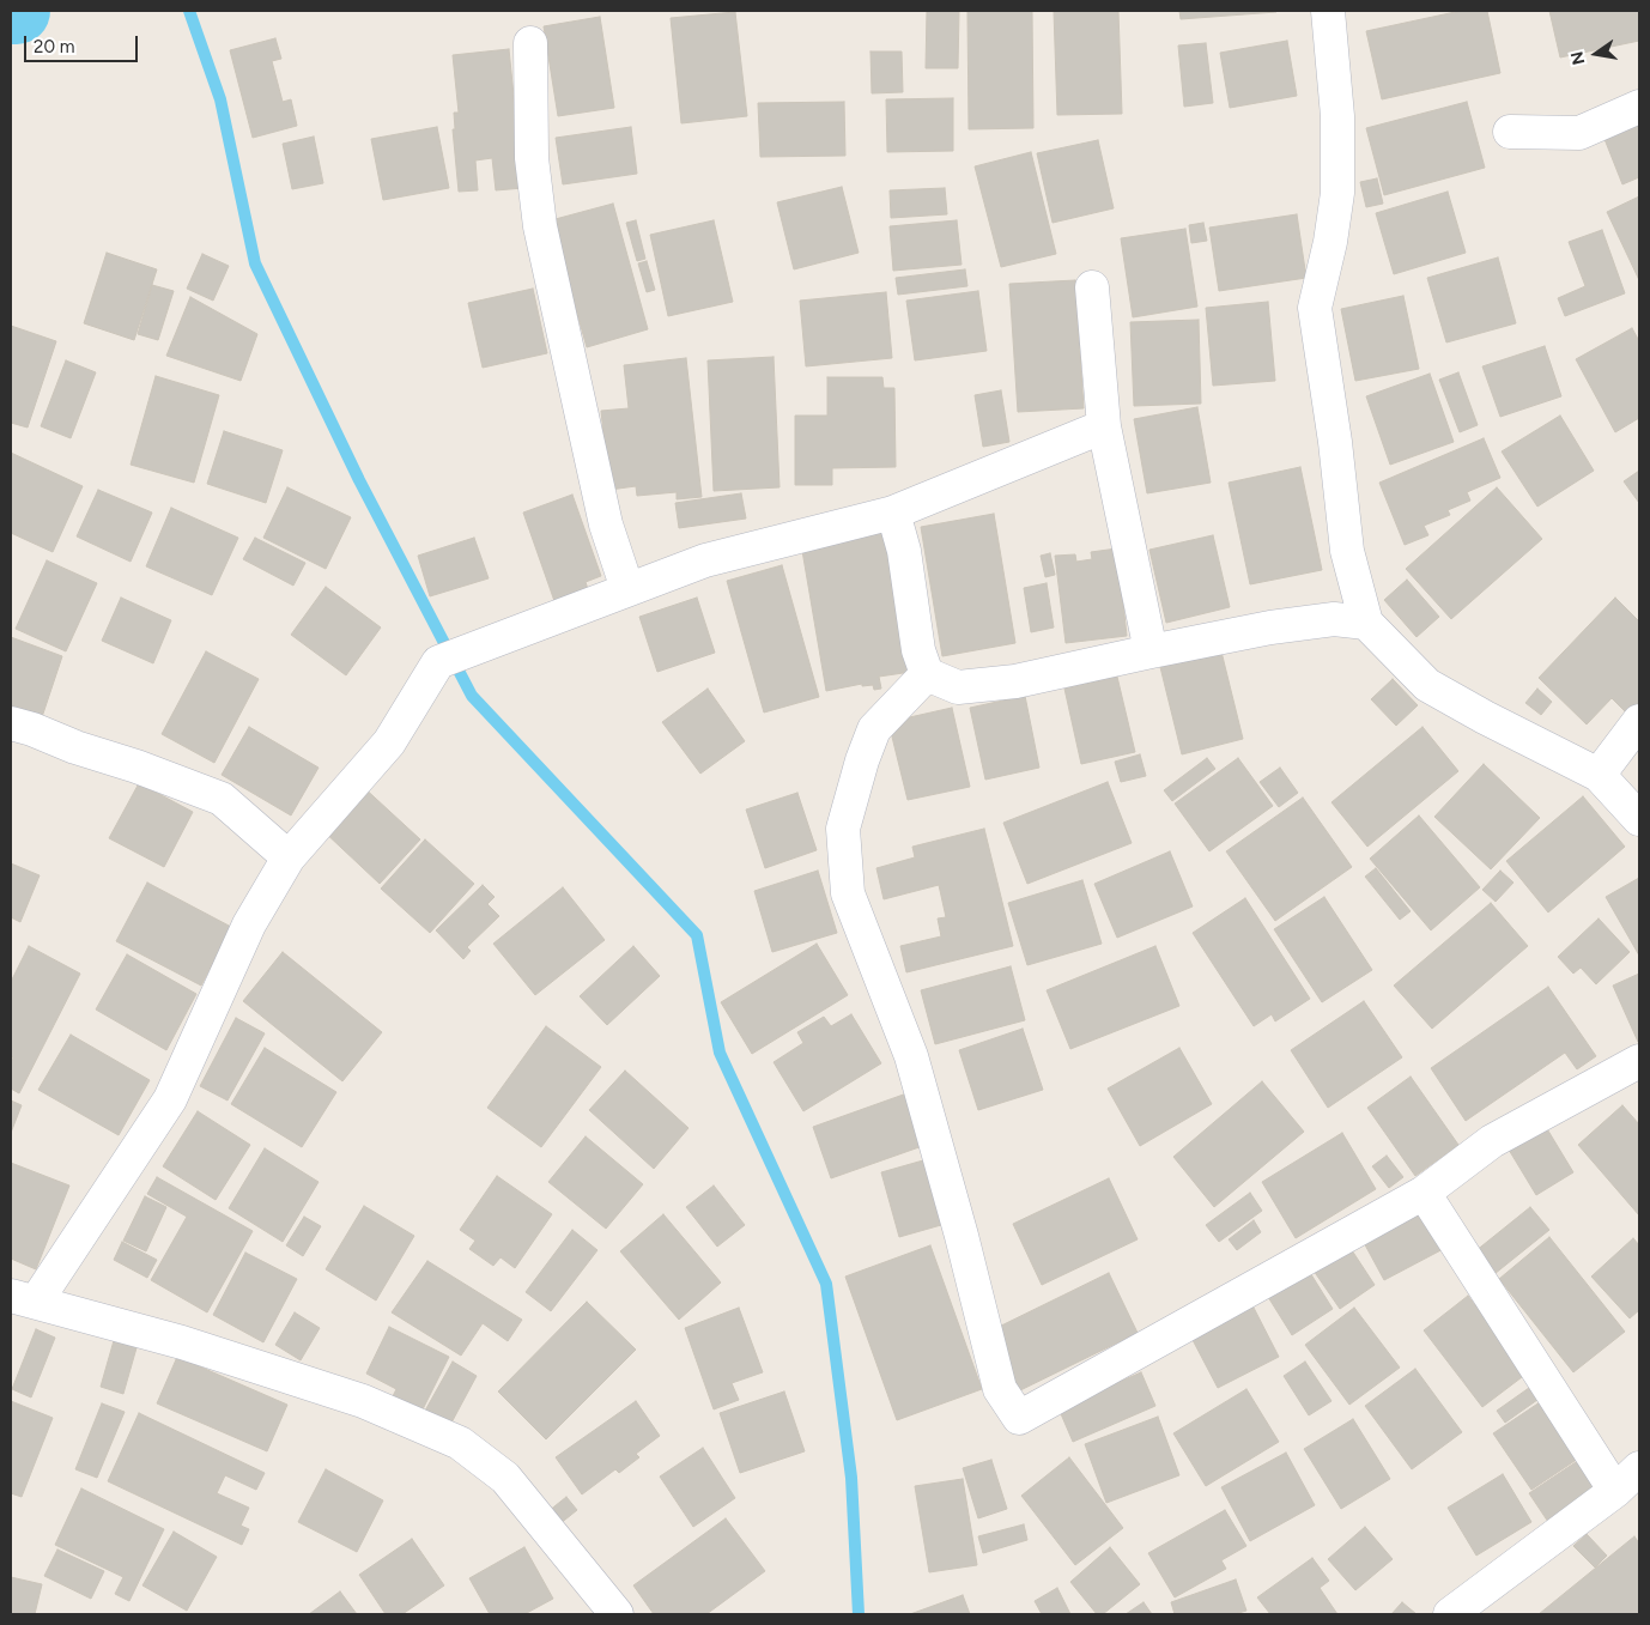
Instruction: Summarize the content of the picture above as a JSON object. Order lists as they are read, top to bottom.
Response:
{
  "scale_bar": "20 m",
  "north": "left"
}
